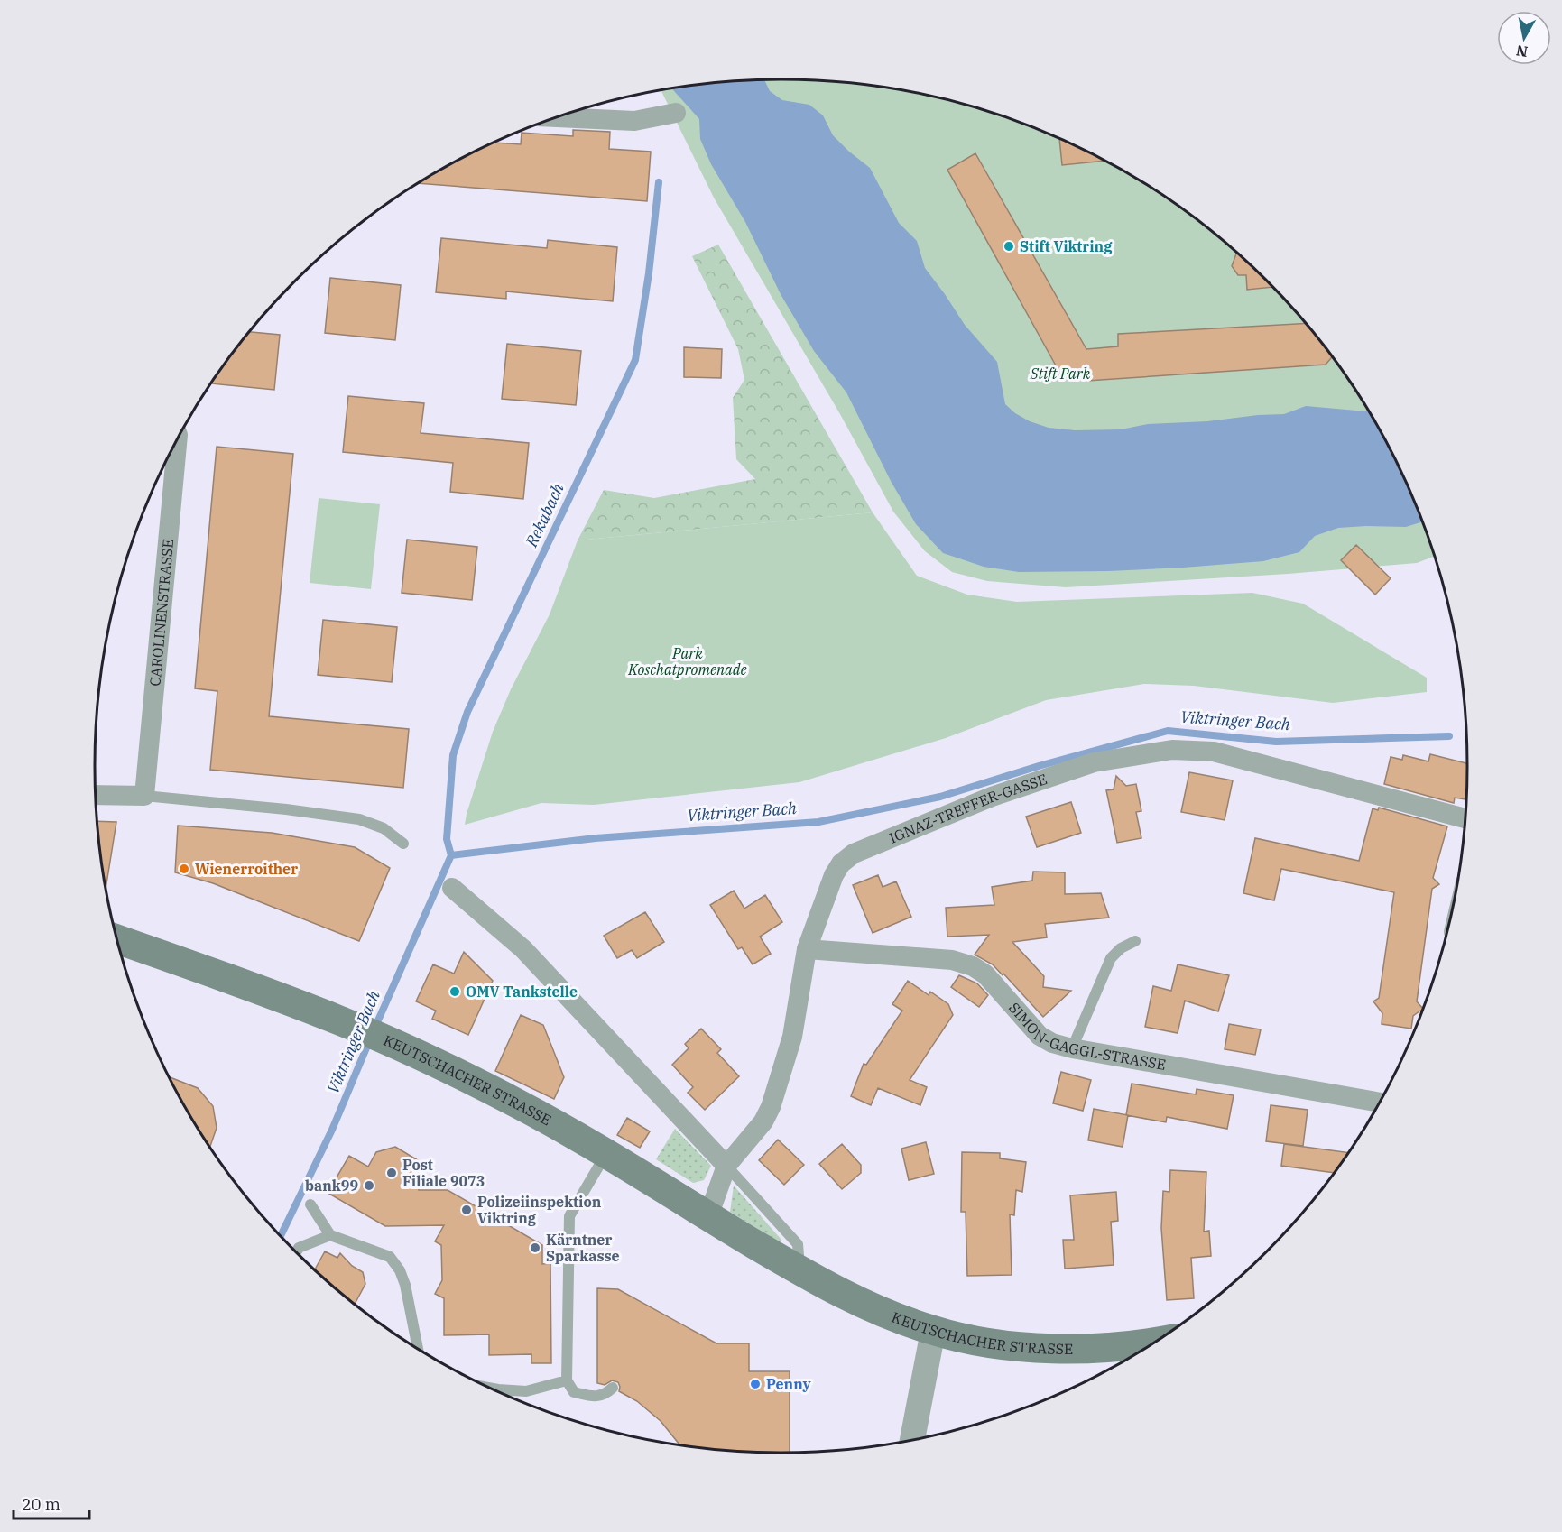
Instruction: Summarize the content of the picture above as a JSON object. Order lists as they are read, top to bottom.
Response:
{
  "streets": {
    "main road": ["KEUTSCHACHER STRASSE"],
    "street": ["CAROLINENSTRASSE", "IGNAZ-TREFFER-GASSE", "SIMON-GAGGL-STRASSE"]
  },
  "crossings": [
    ["IGNAZ-TREFFER-GASSE", "SIMON-GAGGL-STRASSE"],
    ["IGNAZ-TREFFER-GASSE", "KEUTSCHACHER STRASSE"]
  ],
  "water": ["Rekabach", "Viktringer Bach"],
  "parks": ["Stift Park", "Park Koschatpromenade"],
  "places": [
    "Stift Viktring",
    "Wienerroither",
    "OMV Tankstelle",
    "Post Filiale 9073",
    "bank99",
    "Polizeiinspektion Viktring",
    "Kärntner Sparkasse",
    "Penny"
  ],
  "scale_bar": "20 m",
  "north": "bottom"
}
